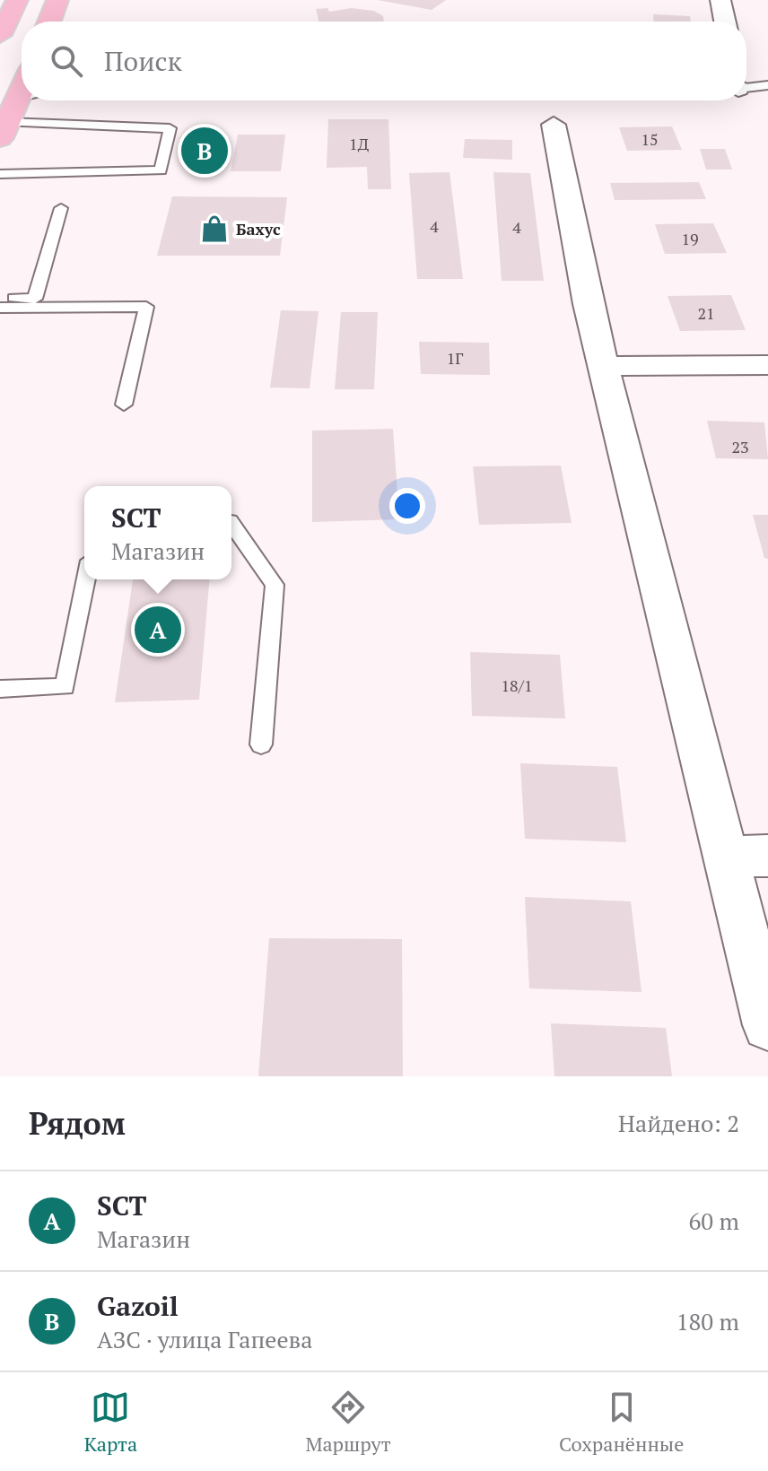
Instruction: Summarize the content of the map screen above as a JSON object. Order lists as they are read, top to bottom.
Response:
{
  "places": {
    "shop": ["Бахус"]
  },
  "house_numbers": [
    "15",
    "1Д",
    "4",
    "4",
    "19",
    "21",
    "1Г",
    "23",
    "18/1"
  ],
  "page": {
    "search": "Поиск",
    "pins": ["B", "A"],
    "popup": ["SCT", "Магазин"],
    "heading": ["Рядом", "Найдено: 2"],
    "list": [
      {
        "mark": "A",
        "name": "SCT",
        "note": "Магазин",
        "value": "60 m"
      },
      {
        "mark": "B",
        "name": "Gazoil",
        "note": "АЗС · улица Гапеева",
        "value": "180 m"
      }
    ],
    "nav": ["Карта", "Маршрут", "Сохранённые"]
  }
}
